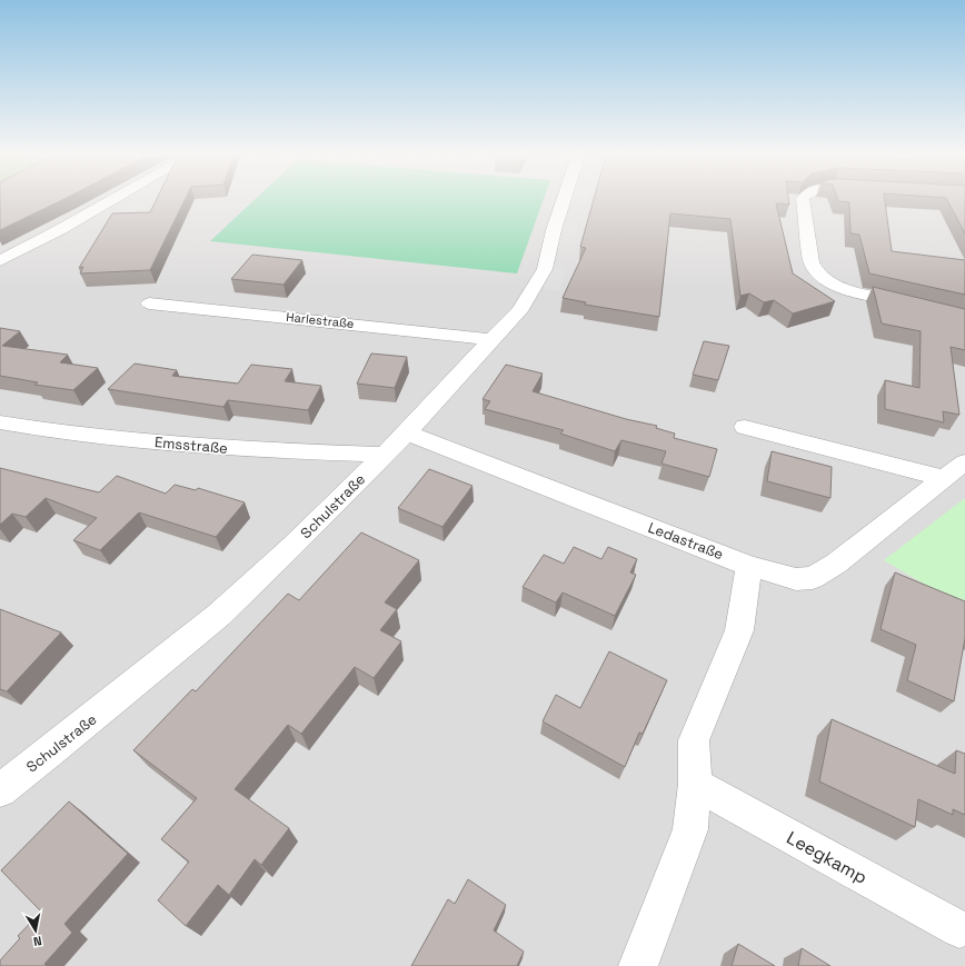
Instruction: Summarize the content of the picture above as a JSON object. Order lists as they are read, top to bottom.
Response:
{
  "streets": {
    "street": [
      "Harlestraße",
      "Emsstraße",
      "Schulstraße",
      "Ledastraße",
      "Leegkamp"
    ]
  },
  "crossings": [
    ["Harlestraße", "Schulstraße"],
    ["Emsstraße", "Schulstraße"],
    ["Schulstraße", "Ledastraße"]
  ],
  "north": "bottom"
}
